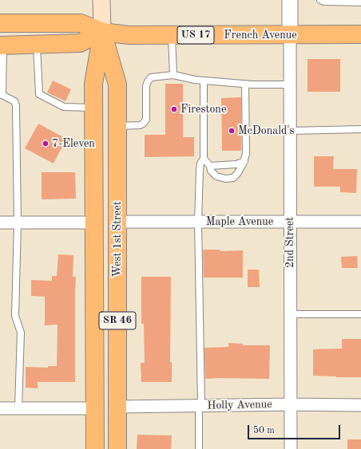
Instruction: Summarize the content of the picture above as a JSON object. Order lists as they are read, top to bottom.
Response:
{
  "streets": {
    "main road": [
      "US 17",
      "French Avenue",
      "West 1st Street",
      "SR 46"
    ],
    "street": ["Maple Avenue", "2nd Street", "Holly Avenue"]
  },
  "crossings": [
    ["French Avenue", "West 1st Street"],
    ["French Avenue", "2nd Street"],
    ["Maple Avenue", "West 1st Street"],
    ["Maple Avenue", "2nd Street"],
    ["West 1st Street", "Holly Avenue"],
    ["2nd Street", "Holly Avenue"]
  ],
  "places": ["Firestone", "McDonald's", "7-Eleven"],
  "scale_bar": "50 m"
}
